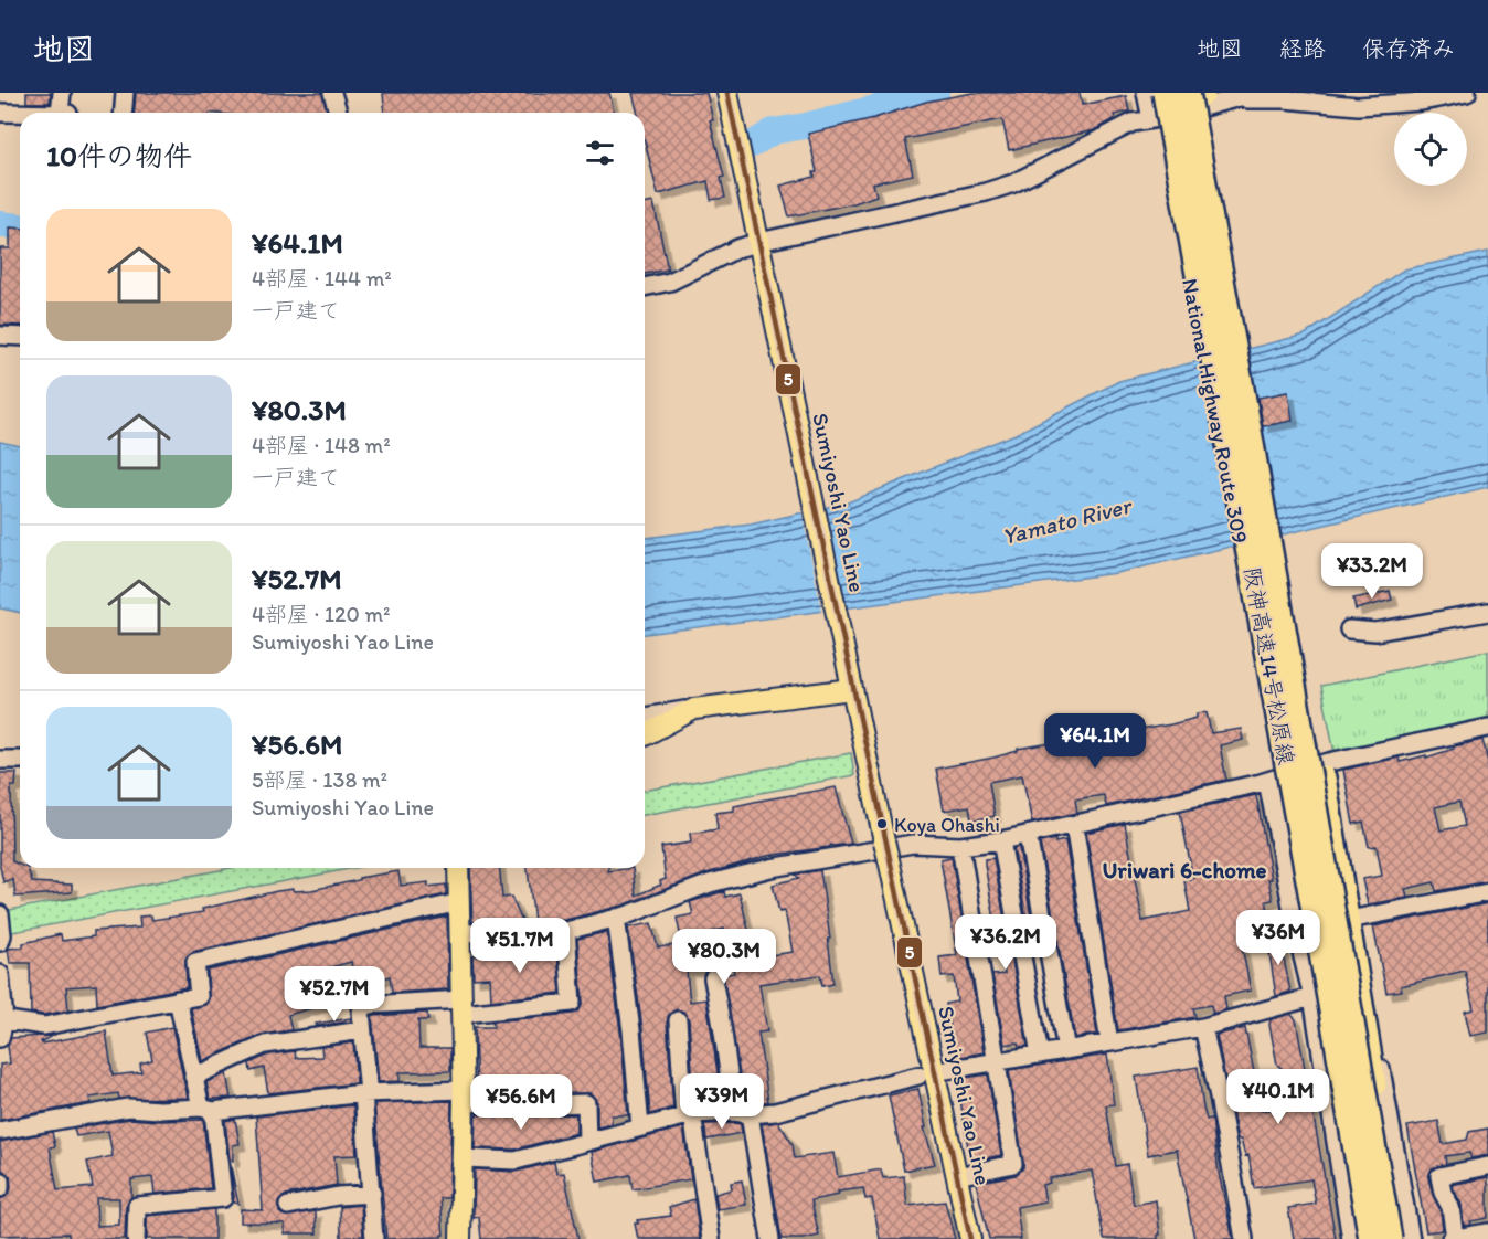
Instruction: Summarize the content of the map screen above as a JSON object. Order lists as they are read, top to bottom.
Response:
{
  "streets": {
    "highway": ["National Highway Route 309", "阪神高速14号松原線"],
    "main road": ["Sumiyoshi Yao Line"]
  },
  "districts": ["Uriwari 6-chome"],
  "water": ["Yamato River"],
  "places": ["Koya Ohashi"],
  "lines": ["transit line 5"],
  "page": {
    "header": "地図",
    "nav": ["地図", "経路", "保存済み"],
    "heading": "10件の物件",
    "list": [
      {
        "name": "¥64.1M",
        "note": "4部屋 · 144 m² · 一戸建て"
      },
      {
        "name": "¥80.3M",
        "note": "4部屋 · 148 m² · 一戸建て"
      },
      {
        "name": "¥52.7M",
        "note": "4部屋 · 120 m² · Sumiyoshi Yao Line"
      },
      {
        "name": "¥56.6M",
        "note": "5部屋 · 138 m² · Sumiyoshi Yao Line"
      }
    ],
    "price": [
      "¥33.2M",
      "¥64.1M",
      "¥36M",
      "¥36.2M",
      "¥51.7M",
      "¥80.3M",
      "¥52.7M",
      "¥40.1M",
      "¥39M",
      "¥56.6M"
    ]
  }
}
